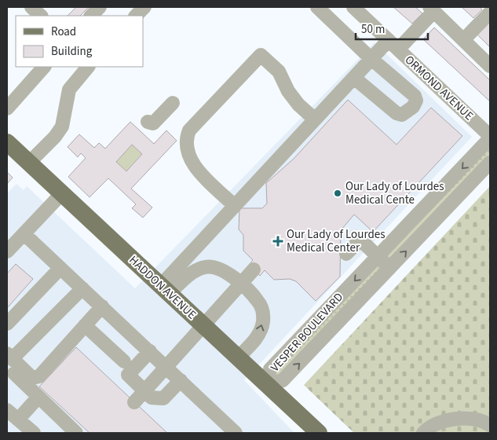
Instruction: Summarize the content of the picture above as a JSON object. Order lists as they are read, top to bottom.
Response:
{
  "streets": {
    "main road": ["HADDON AVENUE"],
    "street": ["ORMOND AVENUE", "VESPER BOULEVARD"]
  },
  "crossings": [
    ["ORMOND AVENUE", "VESPER BOULEVARD"],
    ["HADDON AVENUE", "VESPER BOULEVARD"]
  ],
  "places": {
    "other": ["Our Lady of Lourdes Medical Cente"],
    "health": ["Our Lady of Lourdes Medical Center"]
  },
  "legend": ["Road", "Building"],
  "scale_bar": "50 m"
}
